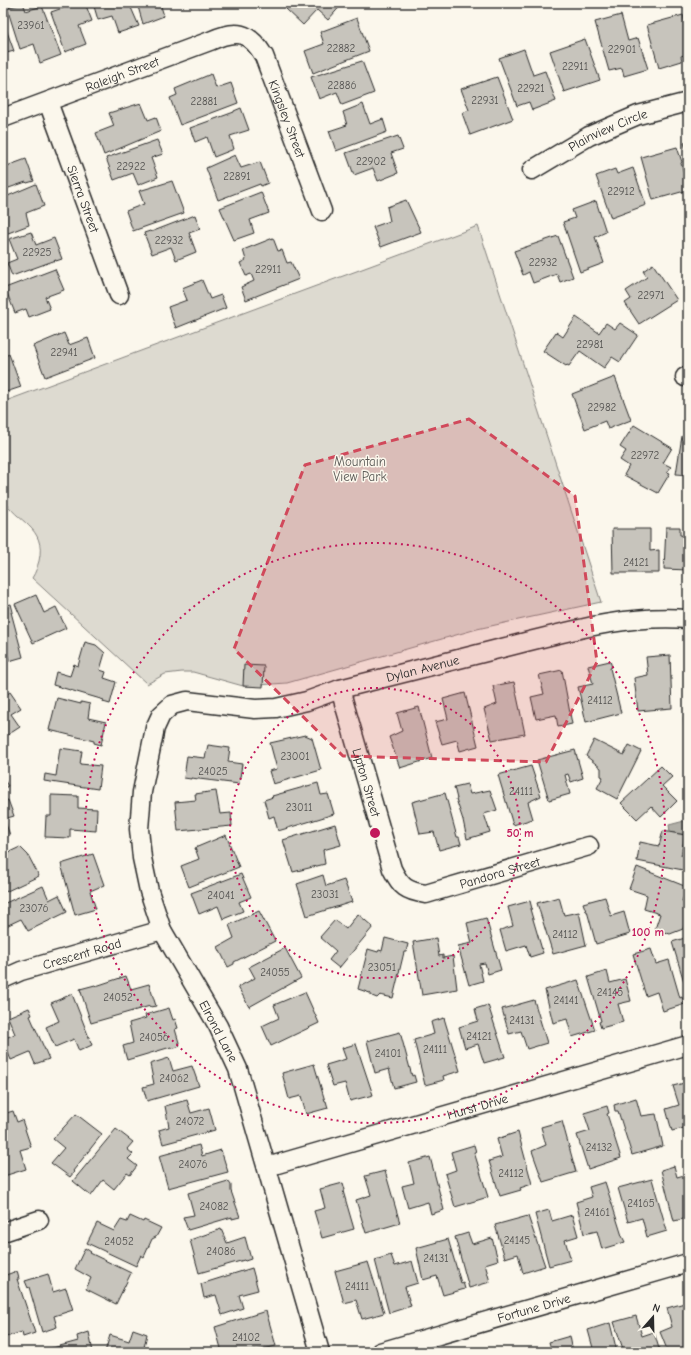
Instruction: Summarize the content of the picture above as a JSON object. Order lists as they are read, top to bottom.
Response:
{
  "streets": {
    "street": [
      "Raleigh Street",
      "Kingsley Street",
      "Plainview Circle",
      "Sierra Street",
      "Dylan Avenue",
      "Lipton Street",
      "Pandora Street",
      "Crescent Road",
      "Elrond Lane",
      "Hurst Drive",
      "Fortune Drive"
    ]
  },
  "crossings": [
    ["Raleigh Street", "Kingsley Street"],
    ["Raleigh Street", "Sierra Street"],
    ["Dylan Avenue", "Lipton Street"],
    ["Dylan Avenue", "Elrond Lane"],
    ["Lipton Street", "Pandora Street"],
    ["Crescent Road", "Elrond Lane"],
    ["Elrond Lane", "Hurst Drive"]
  ],
  "parks": ["Mountain View Park"],
  "house_numbers": [
    "23961",
    "22882",
    "22901",
    "22911",
    "22886",
    "22921",
    "22931",
    "22881",
    "22902",
    "22922",
    "22891",
    "22912",
    "22932",
    "22925",
    "22932",
    "22911",
    "22971",
    "22981",
    "22941",
    "22982",
    "22972",
    "24121",
    "24112",
    "23001",
    "24025",
    "24111",
    "23011",
    "23031",
    "24041",
    "23076",
    "24112",
    "23051",
    "24055",
    "24145",
    "24052",
    "24141",
    "24131",
    "24121",
    "24056",
    "24111",
    "24101",
    "24062",
    "24072",
    "24132",
    "24076",
    "24112",
    "24165",
    "24082",
    "24161",
    "24145",
    "24052",
    "24086",
    "24131",
    "24111",
    "24102"
  ],
  "north": "top",
  "rings": ["50 m", "100 m"]
}
